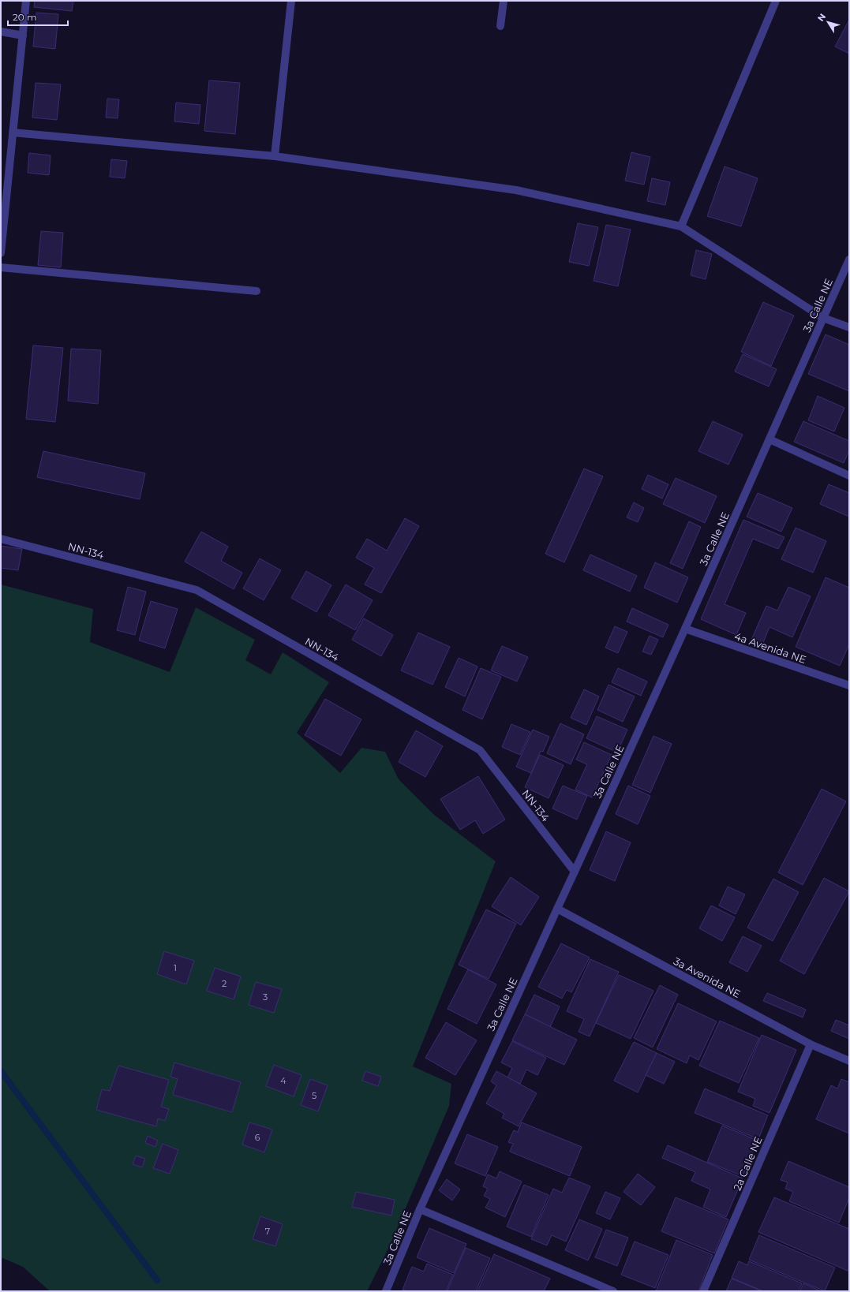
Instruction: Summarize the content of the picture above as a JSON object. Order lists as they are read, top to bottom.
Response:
{
  "streets": {
    "street": [
      "3a Calle NE",
      "NN-134",
      "4a Avenida NE",
      "3a Avenida NE",
      "2a Calle NE"
    ]
  },
  "crossings": [
    ["3a Calle NE", "NN-134"],
    ["3a Calle NE", "4a Avenida NE"],
    ["3a Calle NE", "3a Avenida NE"],
    ["3a Avenida NE", "2a Calle NE"]
  ],
  "house_numbers": [
    "1",
    "2",
    "3",
    "4",
    "5",
    "6",
    "7"
  ],
  "scale_bar": "20 m",
  "north": "top left"
}
